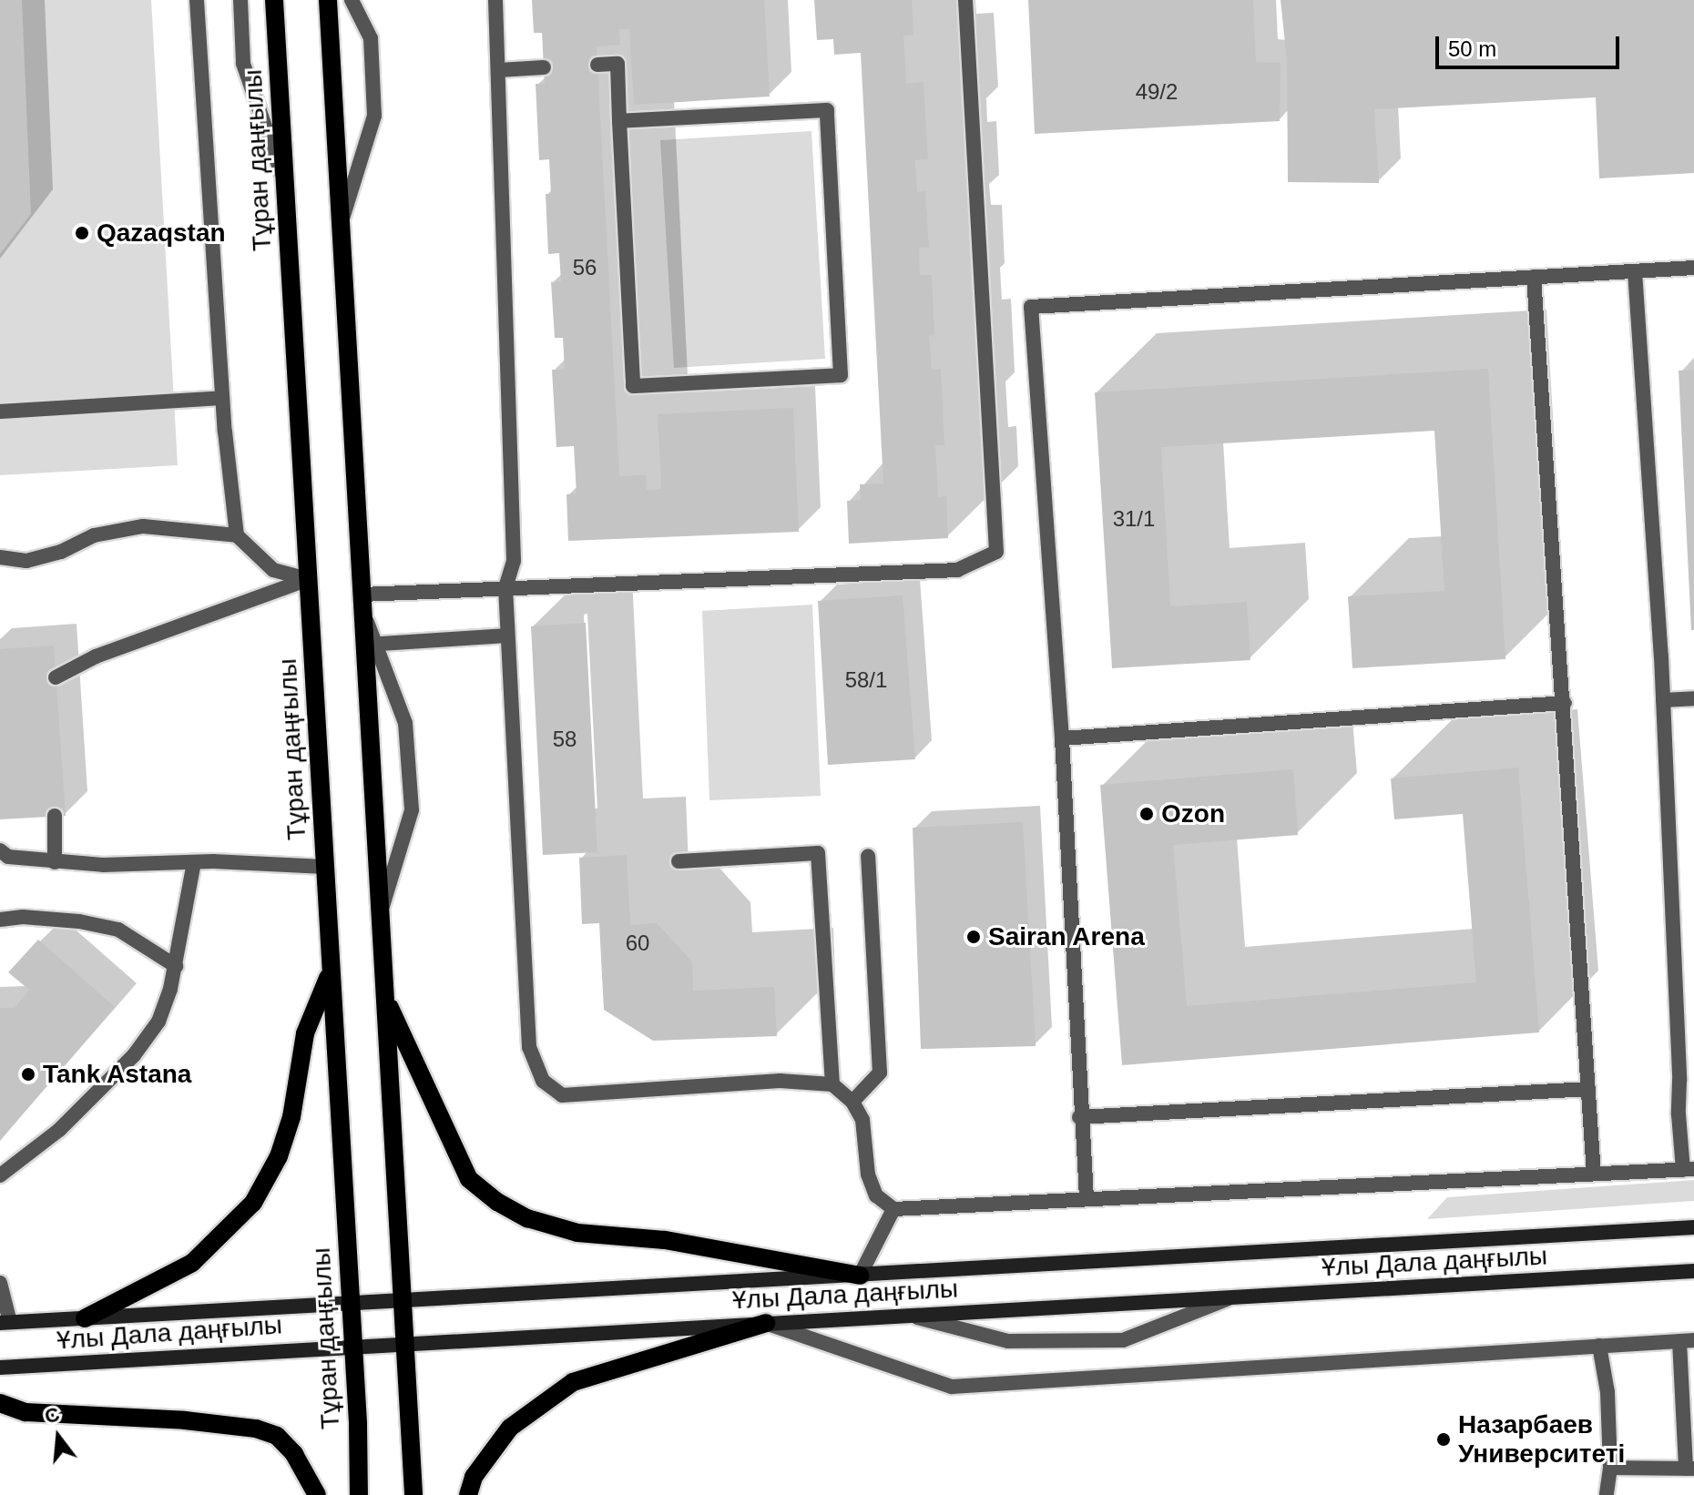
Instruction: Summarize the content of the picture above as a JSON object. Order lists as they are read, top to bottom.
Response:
{
  "streets": {
    "main road": ["Тұран даңғылы", "Ұлы Дала даңғылы"]
  },
  "crossings": [
    ["Тұран даңғылы", "Ұлы Дала даңғылы"]
  ],
  "places": [
    "Qazaqstan",
    "Ozon",
    "Sairan Arena",
    "Tank Astana",
    "Назарбаев Университеті"
  ],
  "house_numbers": [
    "49/2",
    "56",
    "31/1",
    "58/1",
    "58",
    "60"
  ],
  "scale_bar": "50 m",
  "north": "top"
}
